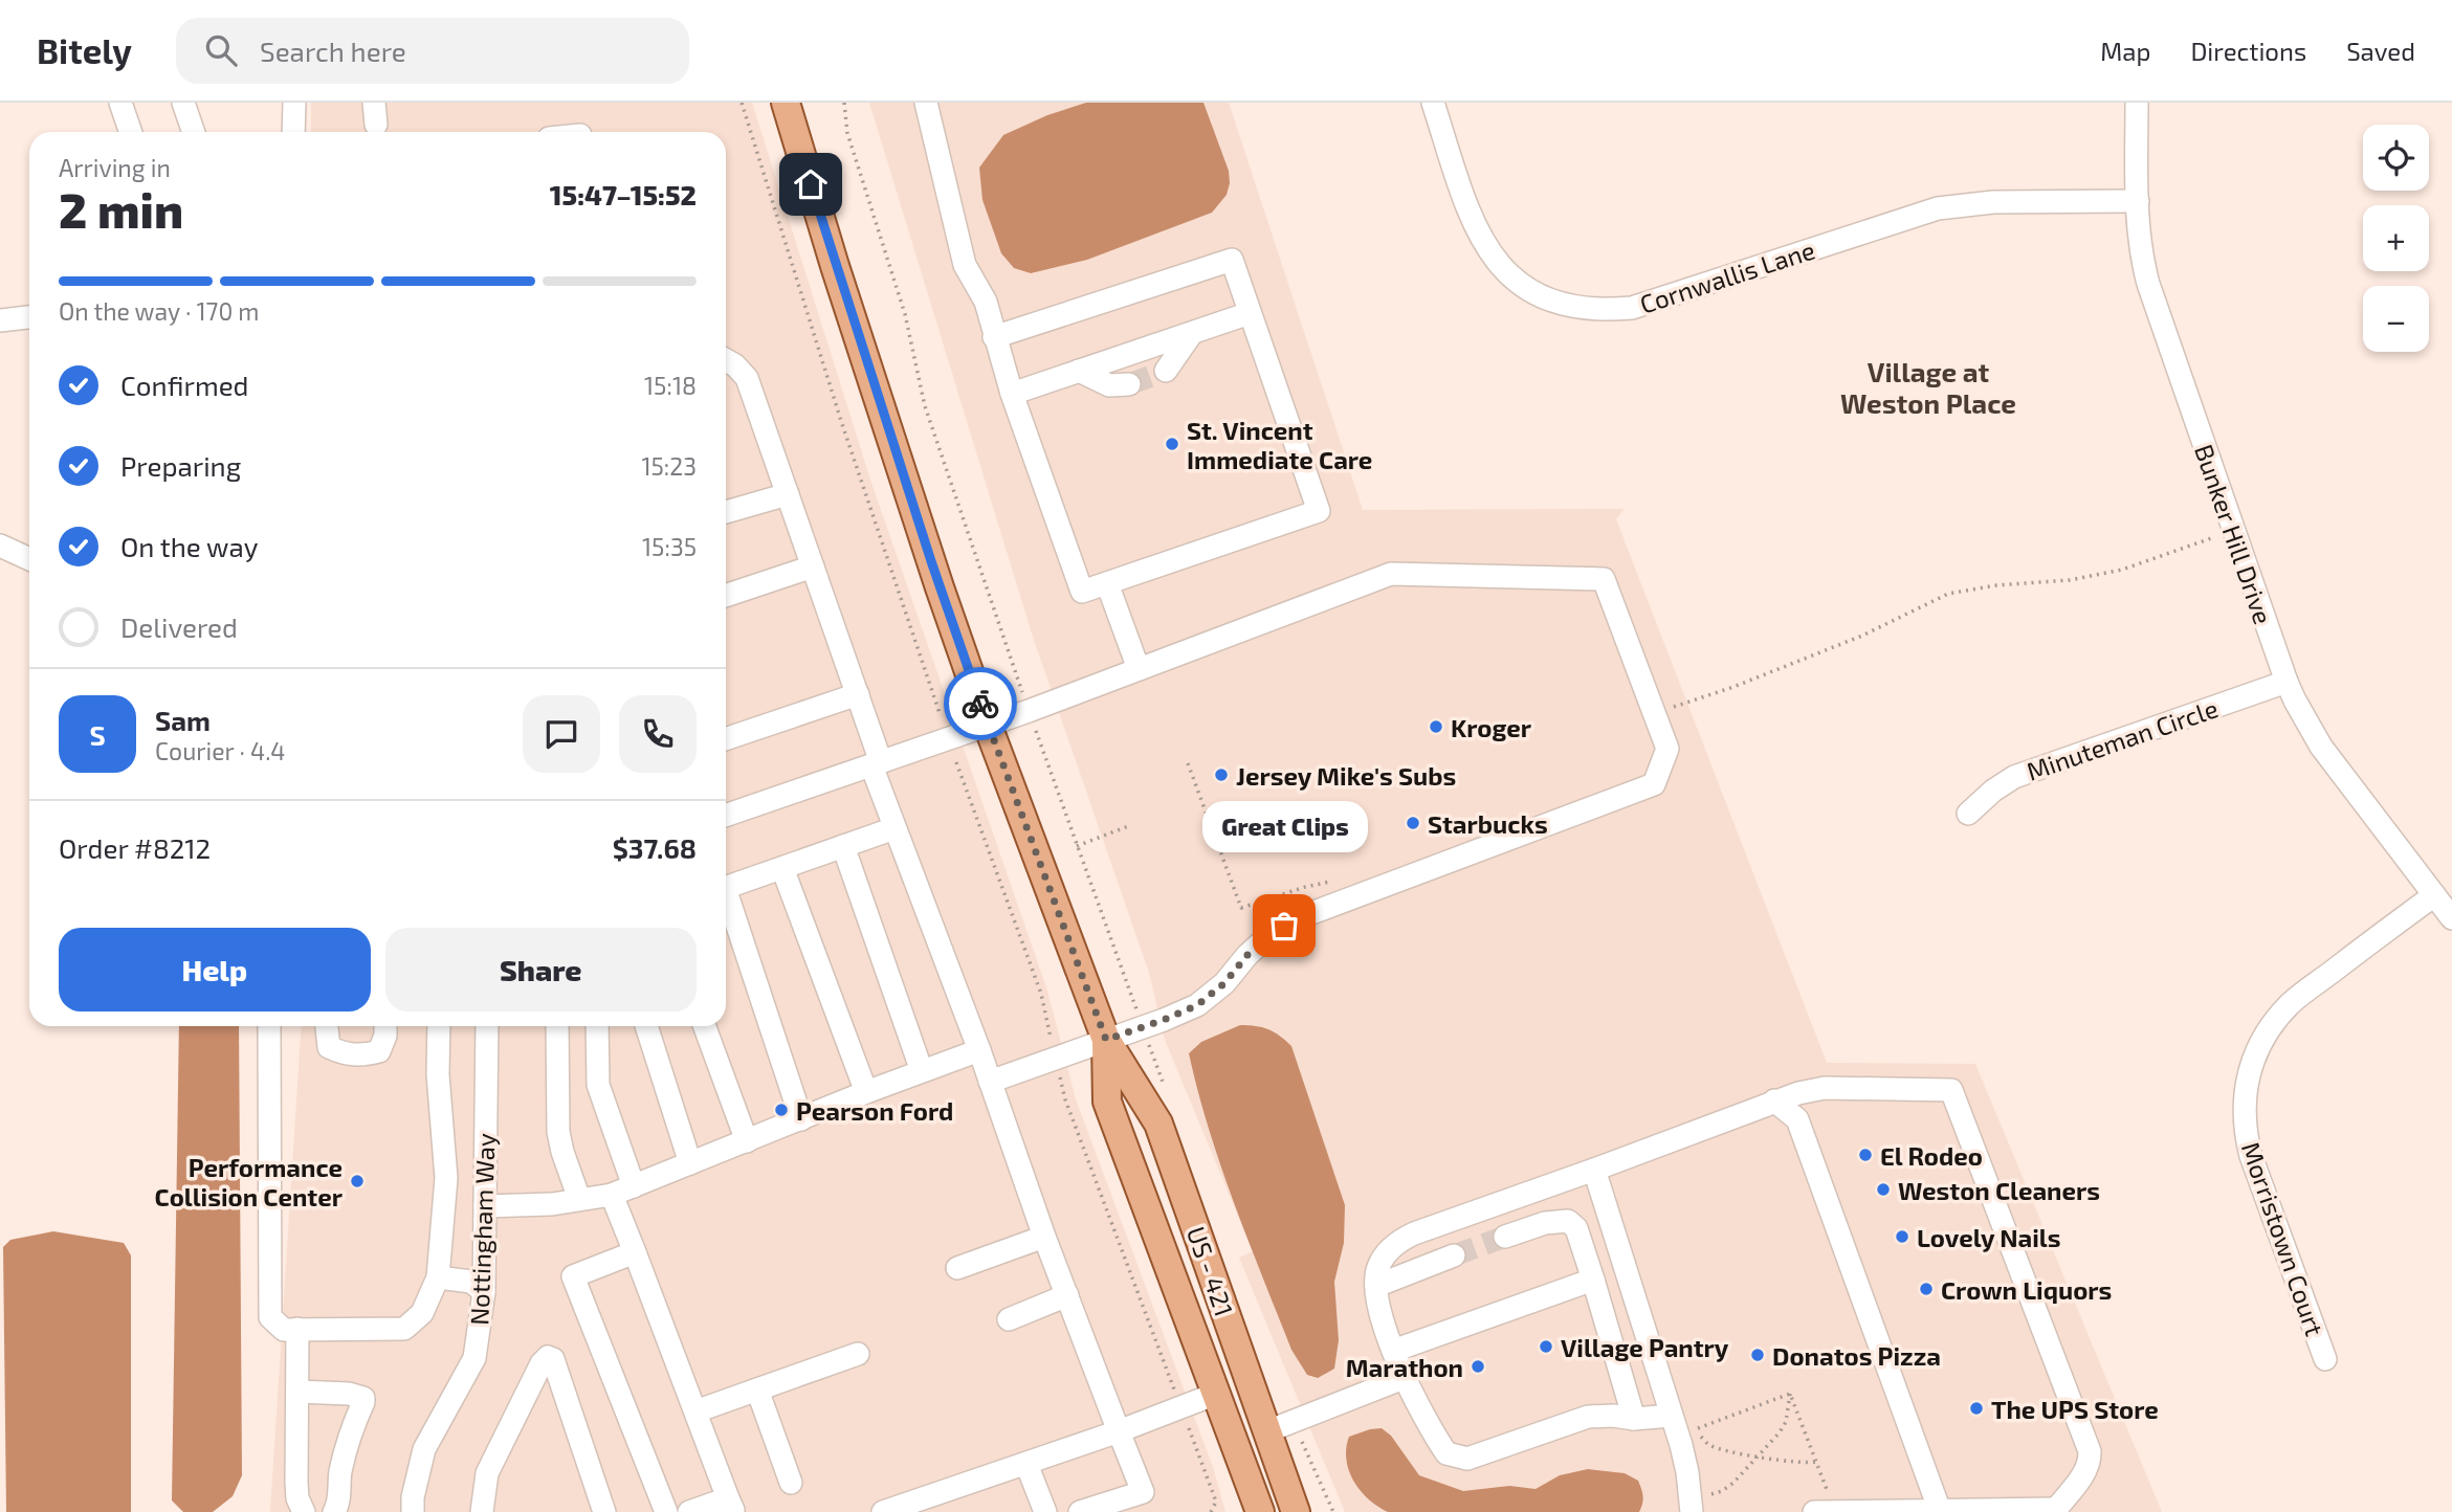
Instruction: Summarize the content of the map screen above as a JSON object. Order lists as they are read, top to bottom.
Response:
{
  "streets": {
    "main road": ["US - 421"],
    "street": [
      "Cornwallis Lane",
      "Bunker Hill Drive",
      "Minuteman Circle",
      "Nottingham Way",
      "Morristown Court"
    ]
  },
  "crossings": [
    ["Cornwallis Lane", "Bunker Hill Drive"],
    ["Bunker Hill Drive", "Minuteman Circle"],
    ["Bunker Hill Drive", "Morristown Court"]
  ],
  "districts": ["Village at Weston Place"],
  "places": [
    "St. Vincent Immediate Care",
    "Kroger",
    "Jersey Mike's Subs",
    "Starbucks",
    "Great Clips",
    "Pearson Ford",
    "El Rodeo",
    "Performance Collision Center",
    "Weston Cleaners",
    "Lovely Nails",
    "Crown Liquors",
    "Village Pantry",
    "Donatos Pizza",
    "Marathon",
    "The UPS Store"
  ],
  "page": {
    "header": "Bitely",
    "search": "Search here",
    "nav": ["Map", "Directions", "Saved"],
    "map_buttons": ["+", "−"],
    "heading": ["2 min", "Arriving in", "15:47–15:52"],
    "panel": [
      "Sam",
      "Courier · 4.4",
      "Order #8212",
      "$37.68"
    ],
    "bar": "On the way · 170 m",
    "list": [
      ["Confirmed", "15:18"],
      ["Preparing", "15:23"],
      ["On the way", "15:35"],
      "Delivered"
    ],
    "round": "S",
    "bubble": "Great Clips",
    "buttons": ["Help", "Share"]
  }
}
